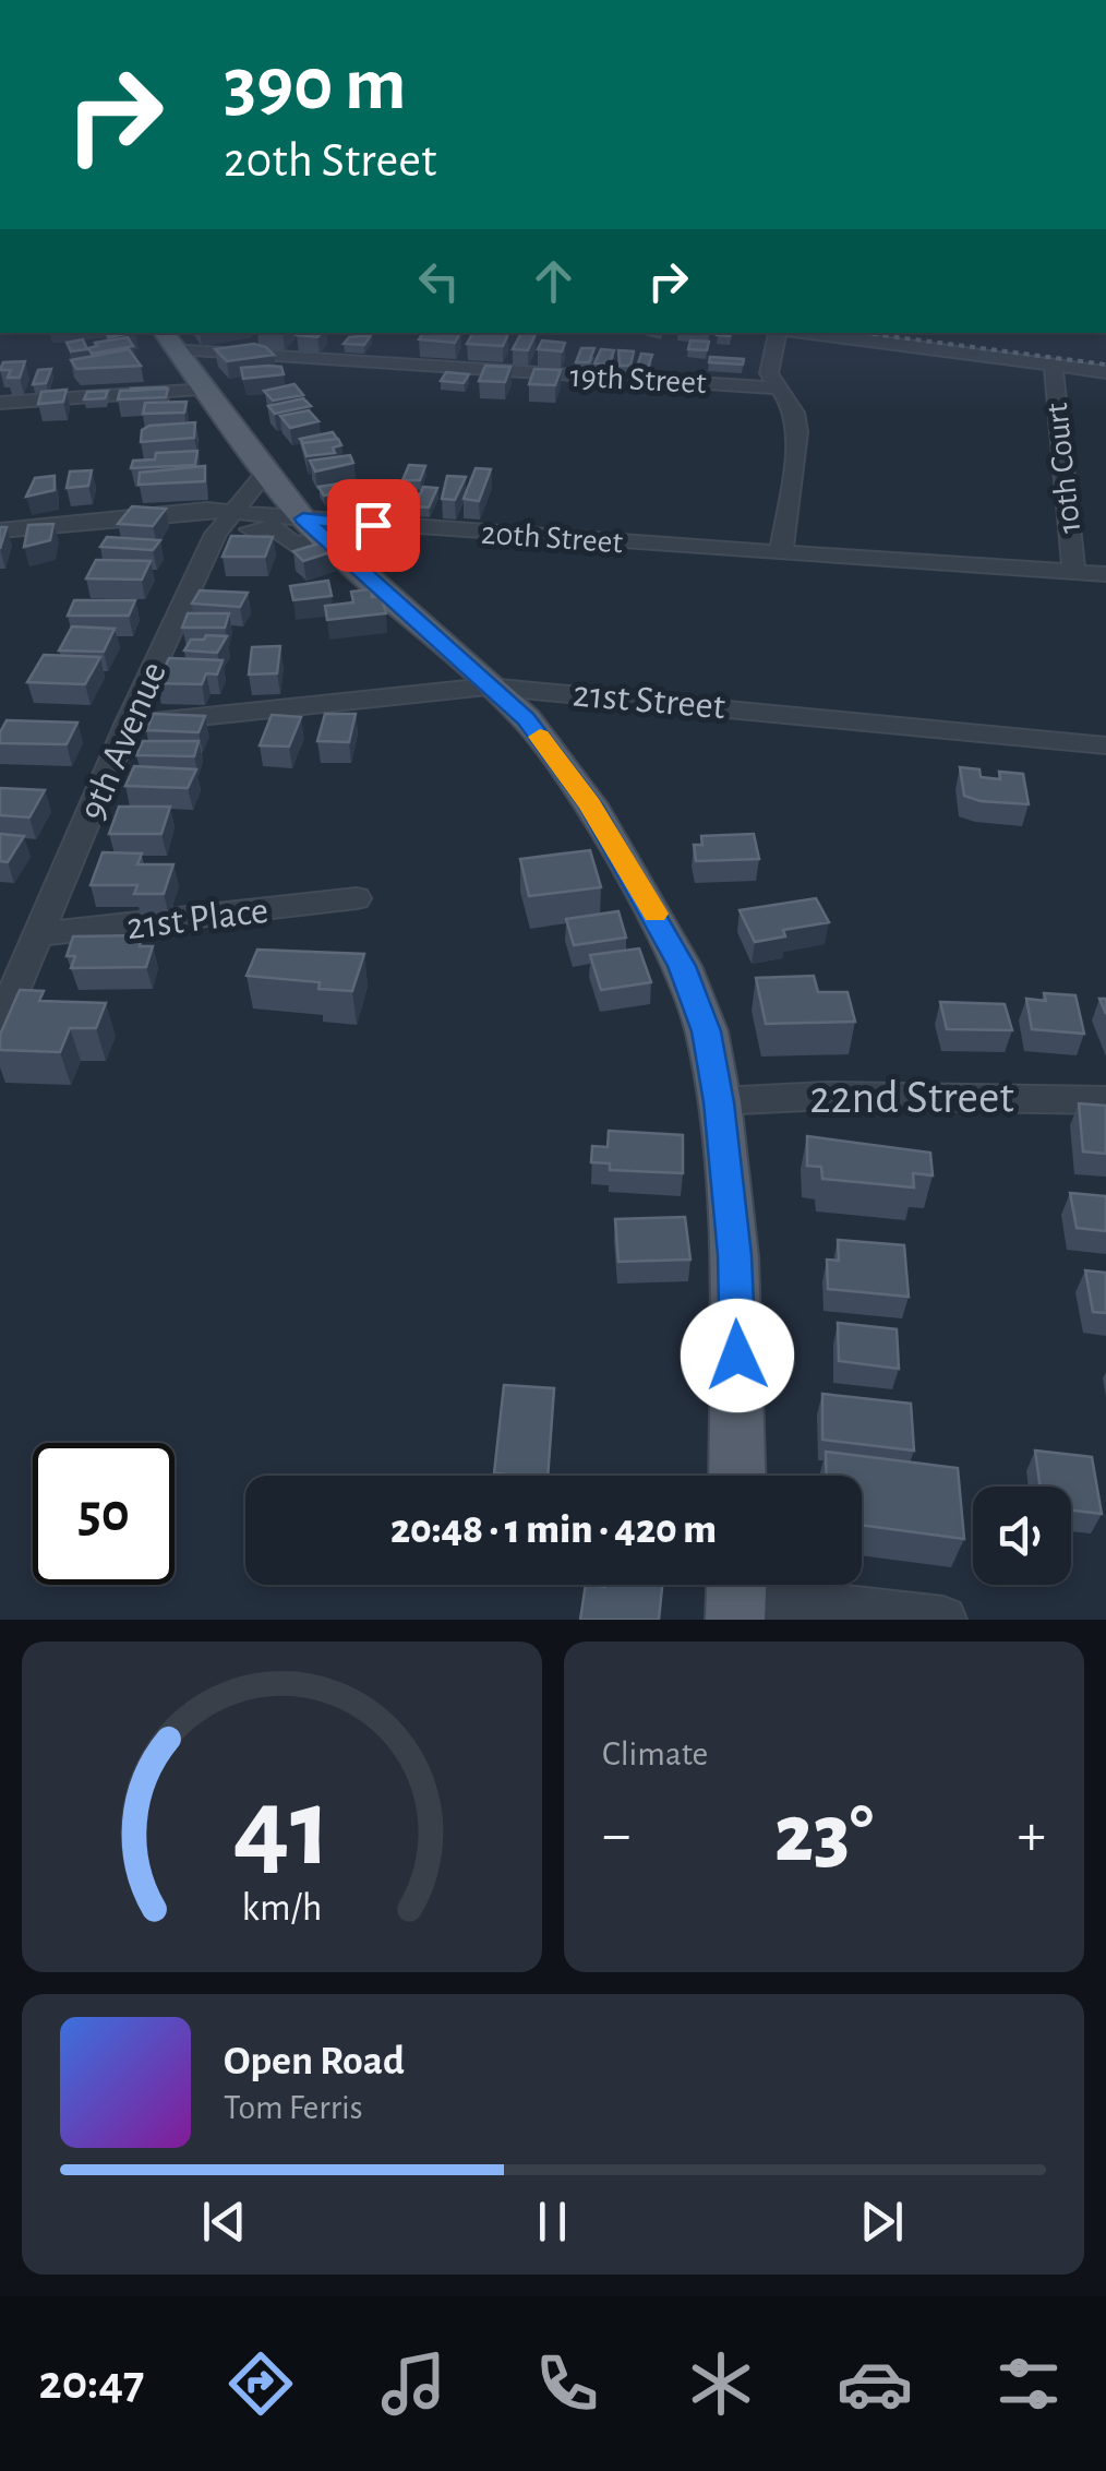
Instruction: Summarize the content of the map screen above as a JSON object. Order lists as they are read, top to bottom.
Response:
{
  "streets": {
    "street": [
      "19th Street",
      "10th Court",
      "20th Street",
      "21st Street",
      "9th Avenue",
      "21st Place",
      "22nd Street"
    ]
  },
  "crossings": [
    ["10th Court", "20th Street"],
    ["20th Street", "9th Avenue"],
    ["21st Street", "9th Avenue"],
    ["9th Avenue", "21st Place"]
  ],
  "page": {
    "turn": ["390 m", "20th Street"],
    "limit": "50",
    "trip": "20:48 · 1 min · 420 m",
    "tile": "Climate",
    "heat": ["−", "23°", "+"],
    "song": ["Open Road", "Tom Ferris"],
    "tabs": "20:47",
    "gauge": ["41", "km/h"]
  }
}
